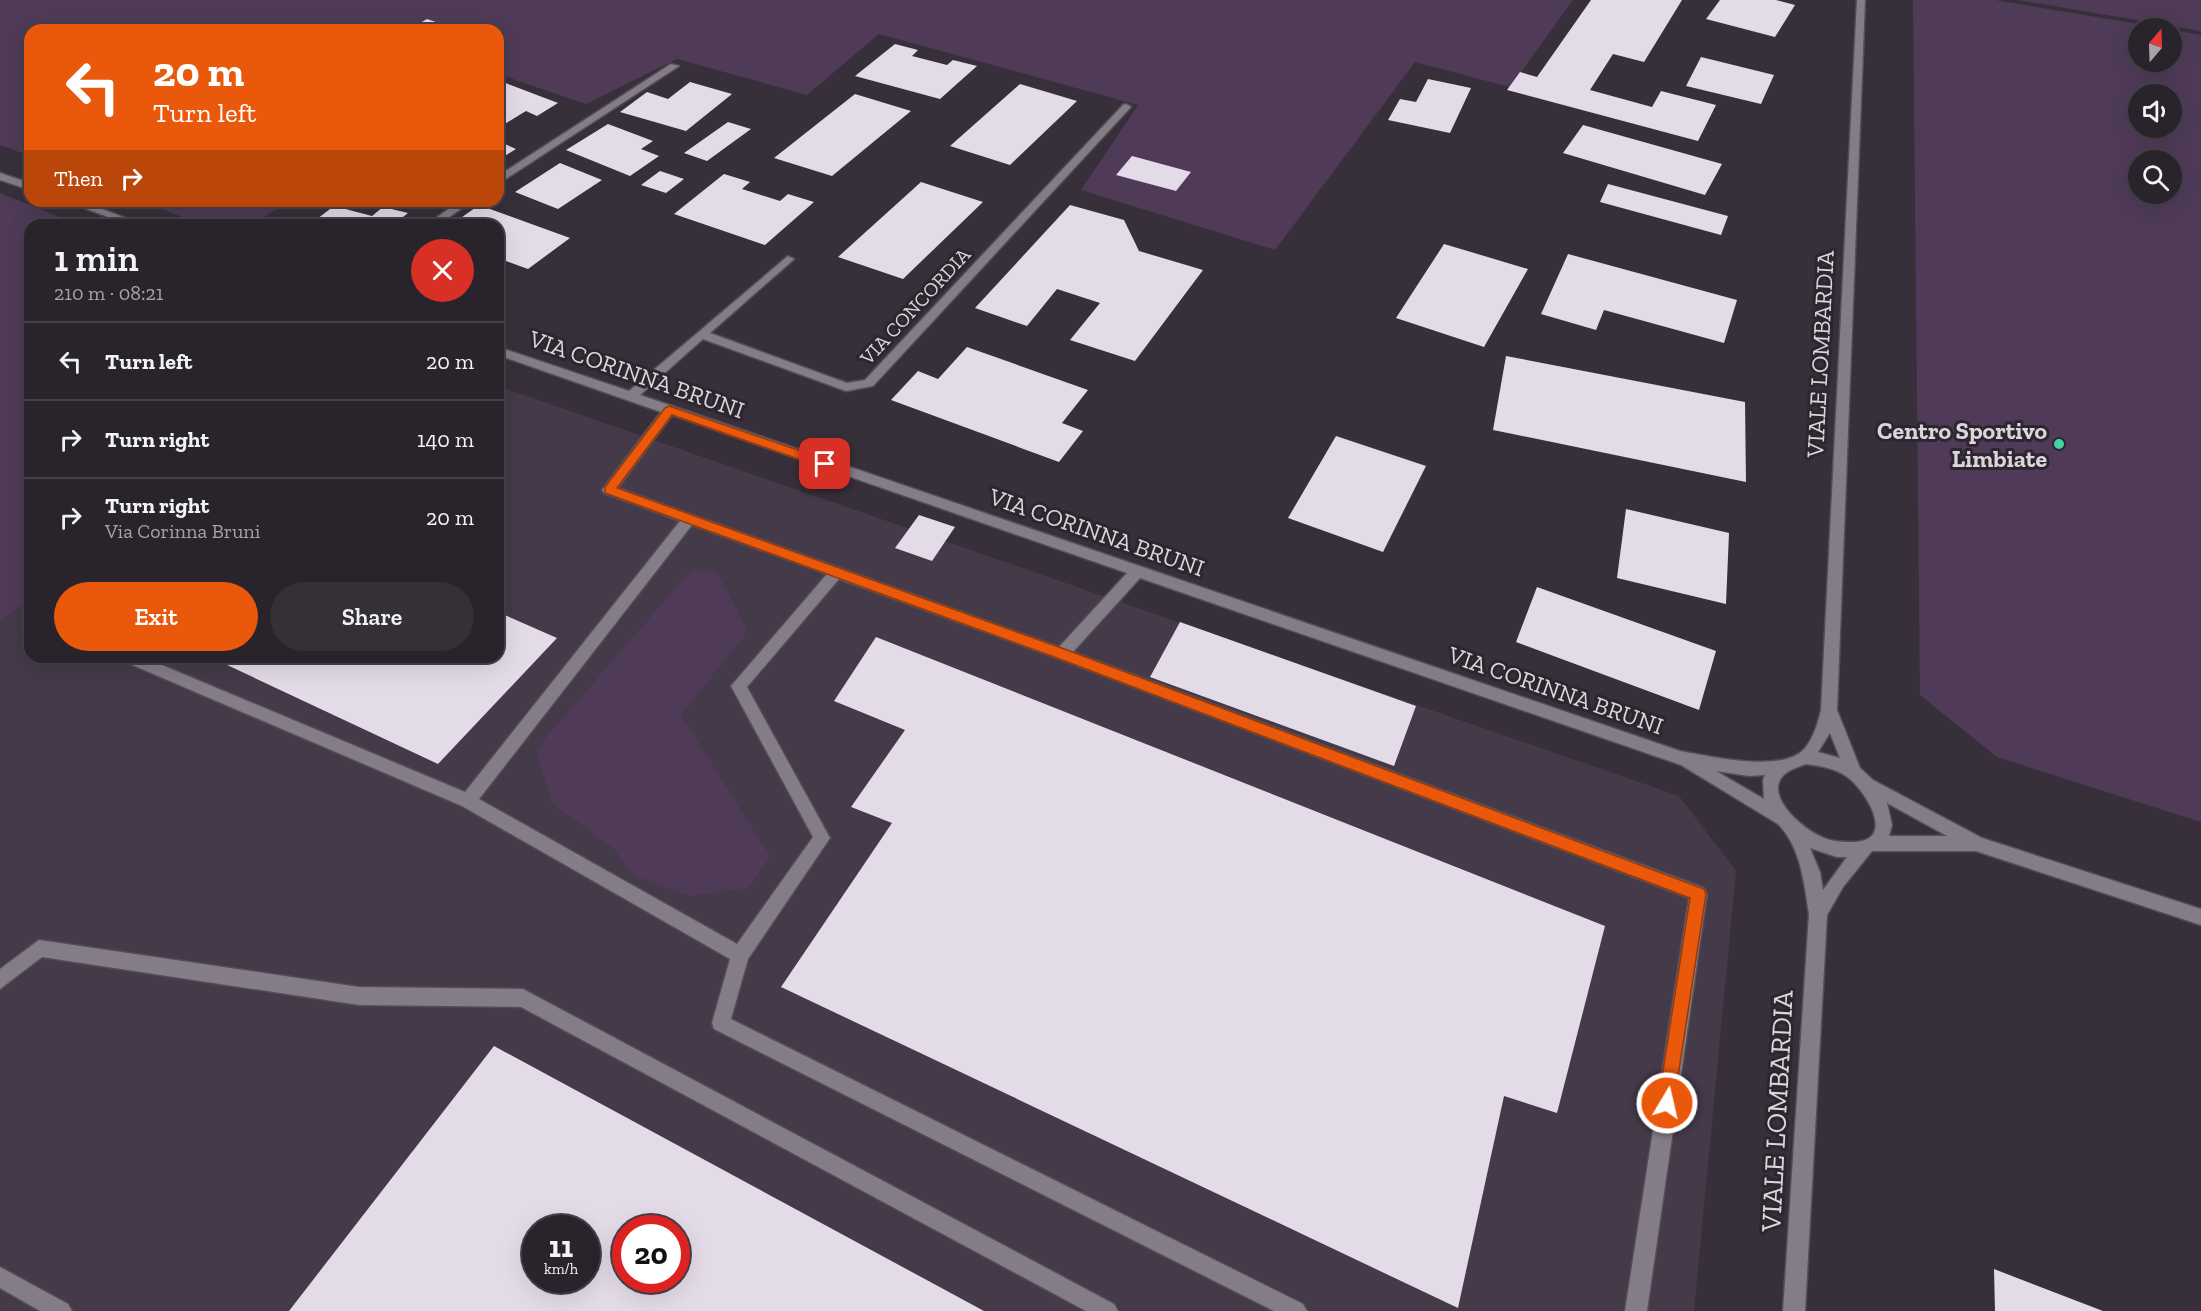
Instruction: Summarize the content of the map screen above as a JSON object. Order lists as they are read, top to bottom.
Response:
{
  "streets": {
    "street": ["VIA CONCORDIA", "VIALE LOMBARDIA", "VIA CORINNA BRUNI"]
  },
  "crossings": [
    ["VIALE LOMBARDIA", "VIA CORINNA BRUNI"]
  ],
  "places": ["Centro Sportivo Limbiate"],
  "north": "top",
  "page": {
    "turn": ["20 m", "Turn left"],
    "then": "Then",
    "heading": ["1 min", "210 m · 08:21"],
    "list": [
      {
        "name": "Turn left",
        "value": "20 m"
      },
      {
        "name": "Turn right",
        "value": "140 m"
      },
      {
        "name": "Turn right",
        "note": "Via Corinna Bruni",
        "value": "20 m"
      }
    ],
    "buttons": ["Exit", "Share"],
    "speed": "11 km/h",
    "limit": "20"
  }
}
